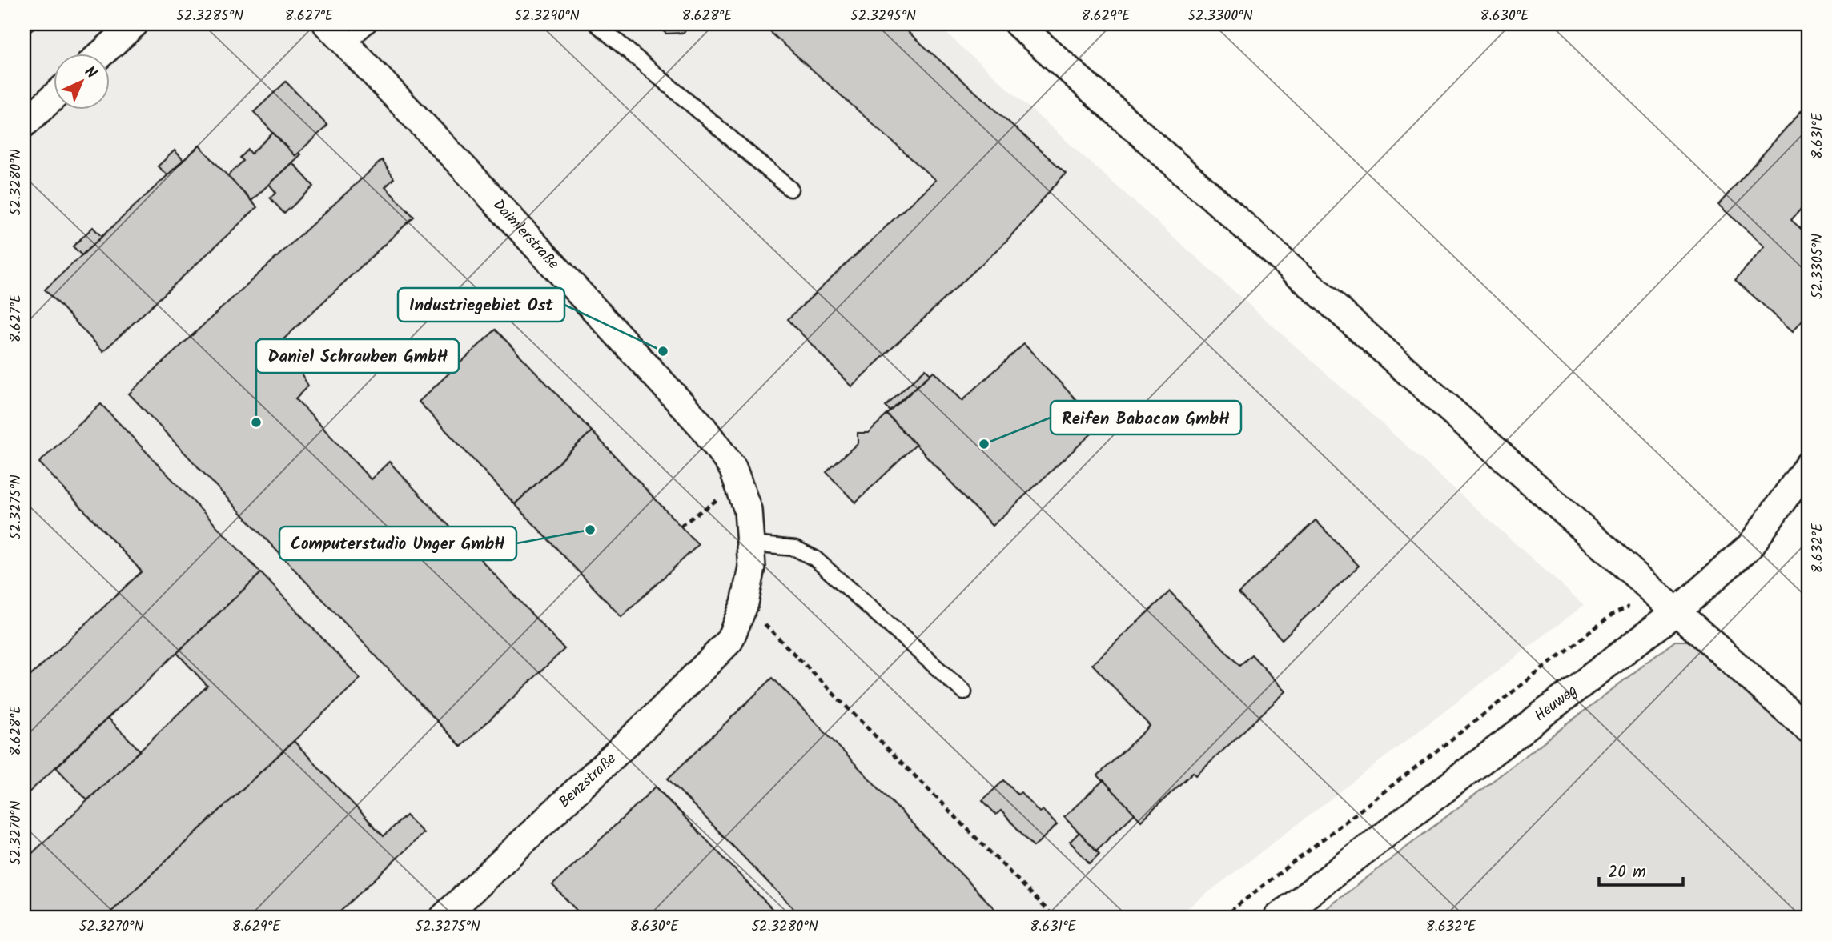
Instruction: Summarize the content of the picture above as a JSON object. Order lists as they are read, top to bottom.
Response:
{
  "streets": {
    "street": ["Daimlerstraße", "Heuweg", "Benzstraße"]
  },
  "crossings": [
    ["Daimlerstraße", "Benzstraße"]
  ],
  "places": [
    "Industriegebiet Ost",
    "Daniel Schrauben GmbH",
    "Reifen Babacan GmbH",
    "Computerstudio Unger GmbH"
  ],
  "scale_bar": "20 m",
  "north": "top right",
  "coordinates": [
    "52.3285°N",
    "8.627°E",
    "52.3290°N",
    "8.628°E",
    "52.3295°N",
    "8.629°E",
    "52.3300°N",
    "8.630°E",
    "8.631°E",
    "52.3280°N",
    "52.3305°N",
    "52.3275°N",
    "8.632°E",
    "52.3270°N"
  ]
}
